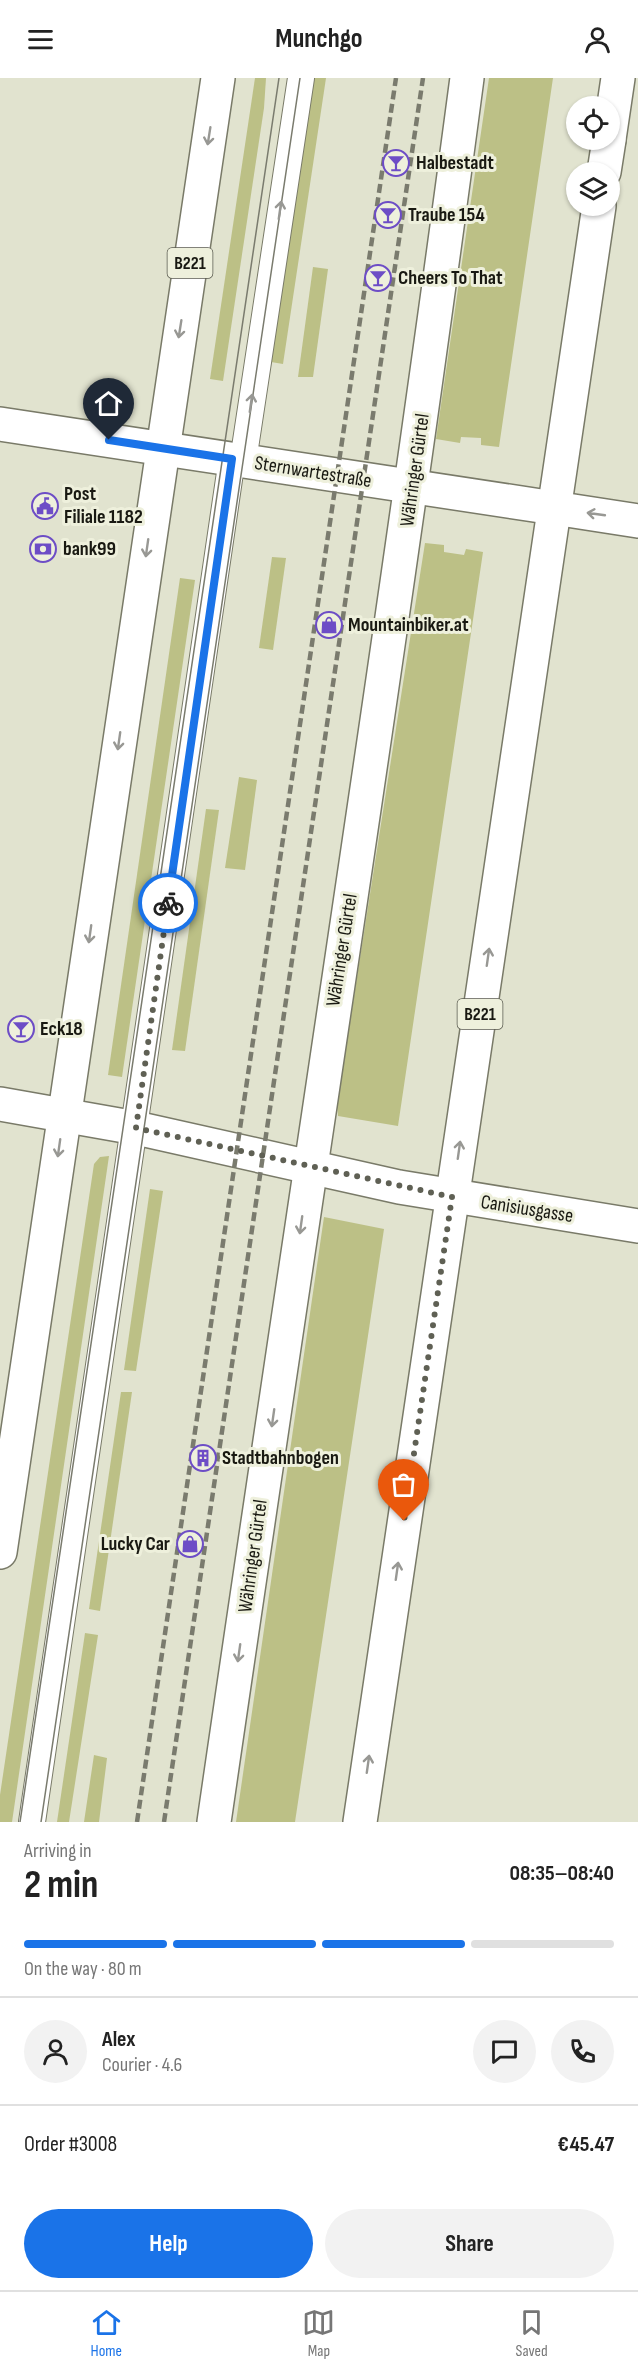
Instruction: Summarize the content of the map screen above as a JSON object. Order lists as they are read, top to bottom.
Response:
{
  "streets": {
    "main road": [
      "B221",
      "Währinger Gürtel",
      "Sternwartestraße",
      "Canisiusgasse"
    ]
  },
  "crossings": [
    ["B221", "Sternwartestraße"],
    ["B221", "Canisiusgasse"],
    ["Währinger Gürtel", "Sternwartestraße"],
    ["Währinger Gürtel", "Canisiusgasse"]
  ],
  "places": {
    "bar": [
      "Halbestadt",
      "Traube 154",
      "Cheers To That",
      "Eck18"
    ],
    "public building": ["Post Filiale 1182"],
    "bank": ["bank99"],
    "shop": ["Mountainbiker.at", "Lucky Car"],
    "building": ["Stadtbahnbogen"]
  },
  "page": {
    "header": "Munchgo",
    "heading": ["2 min", "Arriving in", "08:35–08:40"],
    "panel": [
      "Alex",
      "Courier · 4.6",
      "Order #3008",
      "€45.47"
    ],
    "bar": "On the way · 80 m",
    "buttons": ["Help", "Share"],
    "tabs": ["Home", "Map", "Saved"]
  }
}
